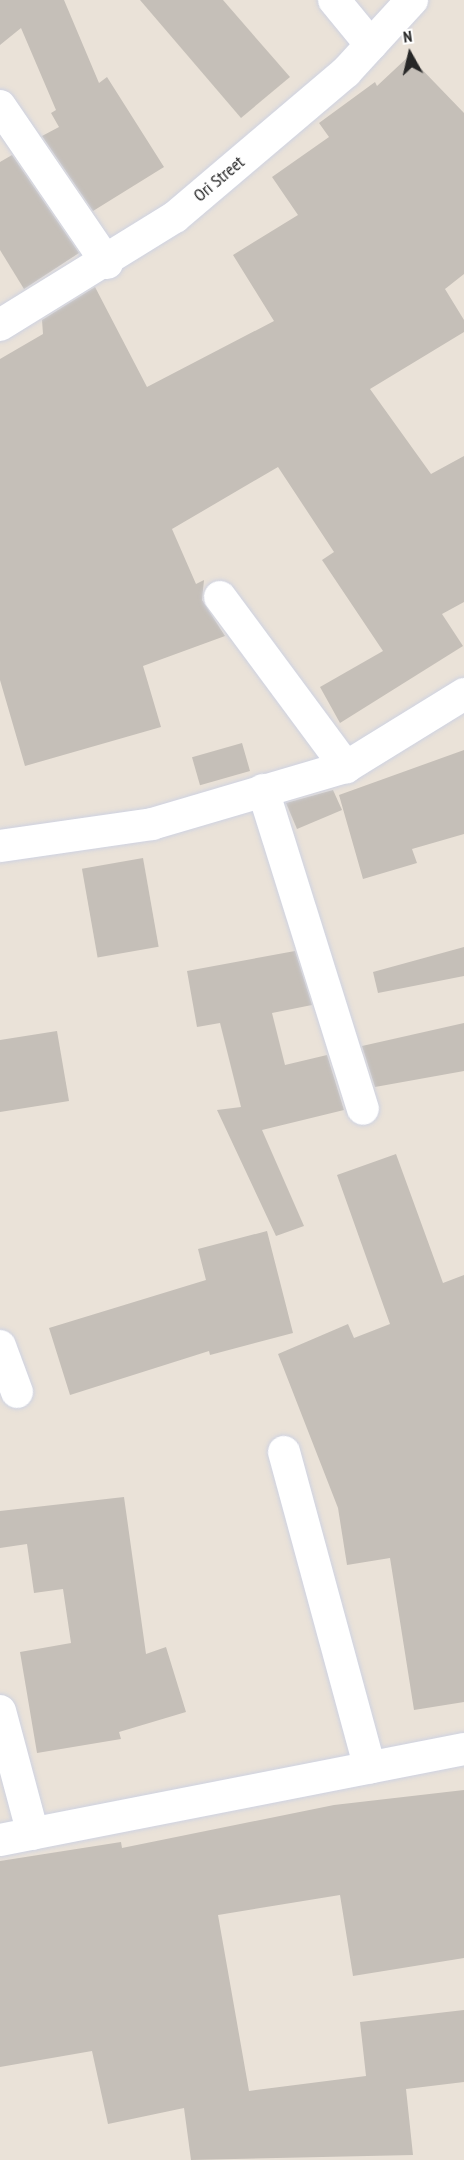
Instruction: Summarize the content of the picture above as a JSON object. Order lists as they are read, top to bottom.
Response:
{
  "streets": {
    "street": ["Ori Street"]
  },
  "north": "top"
}
